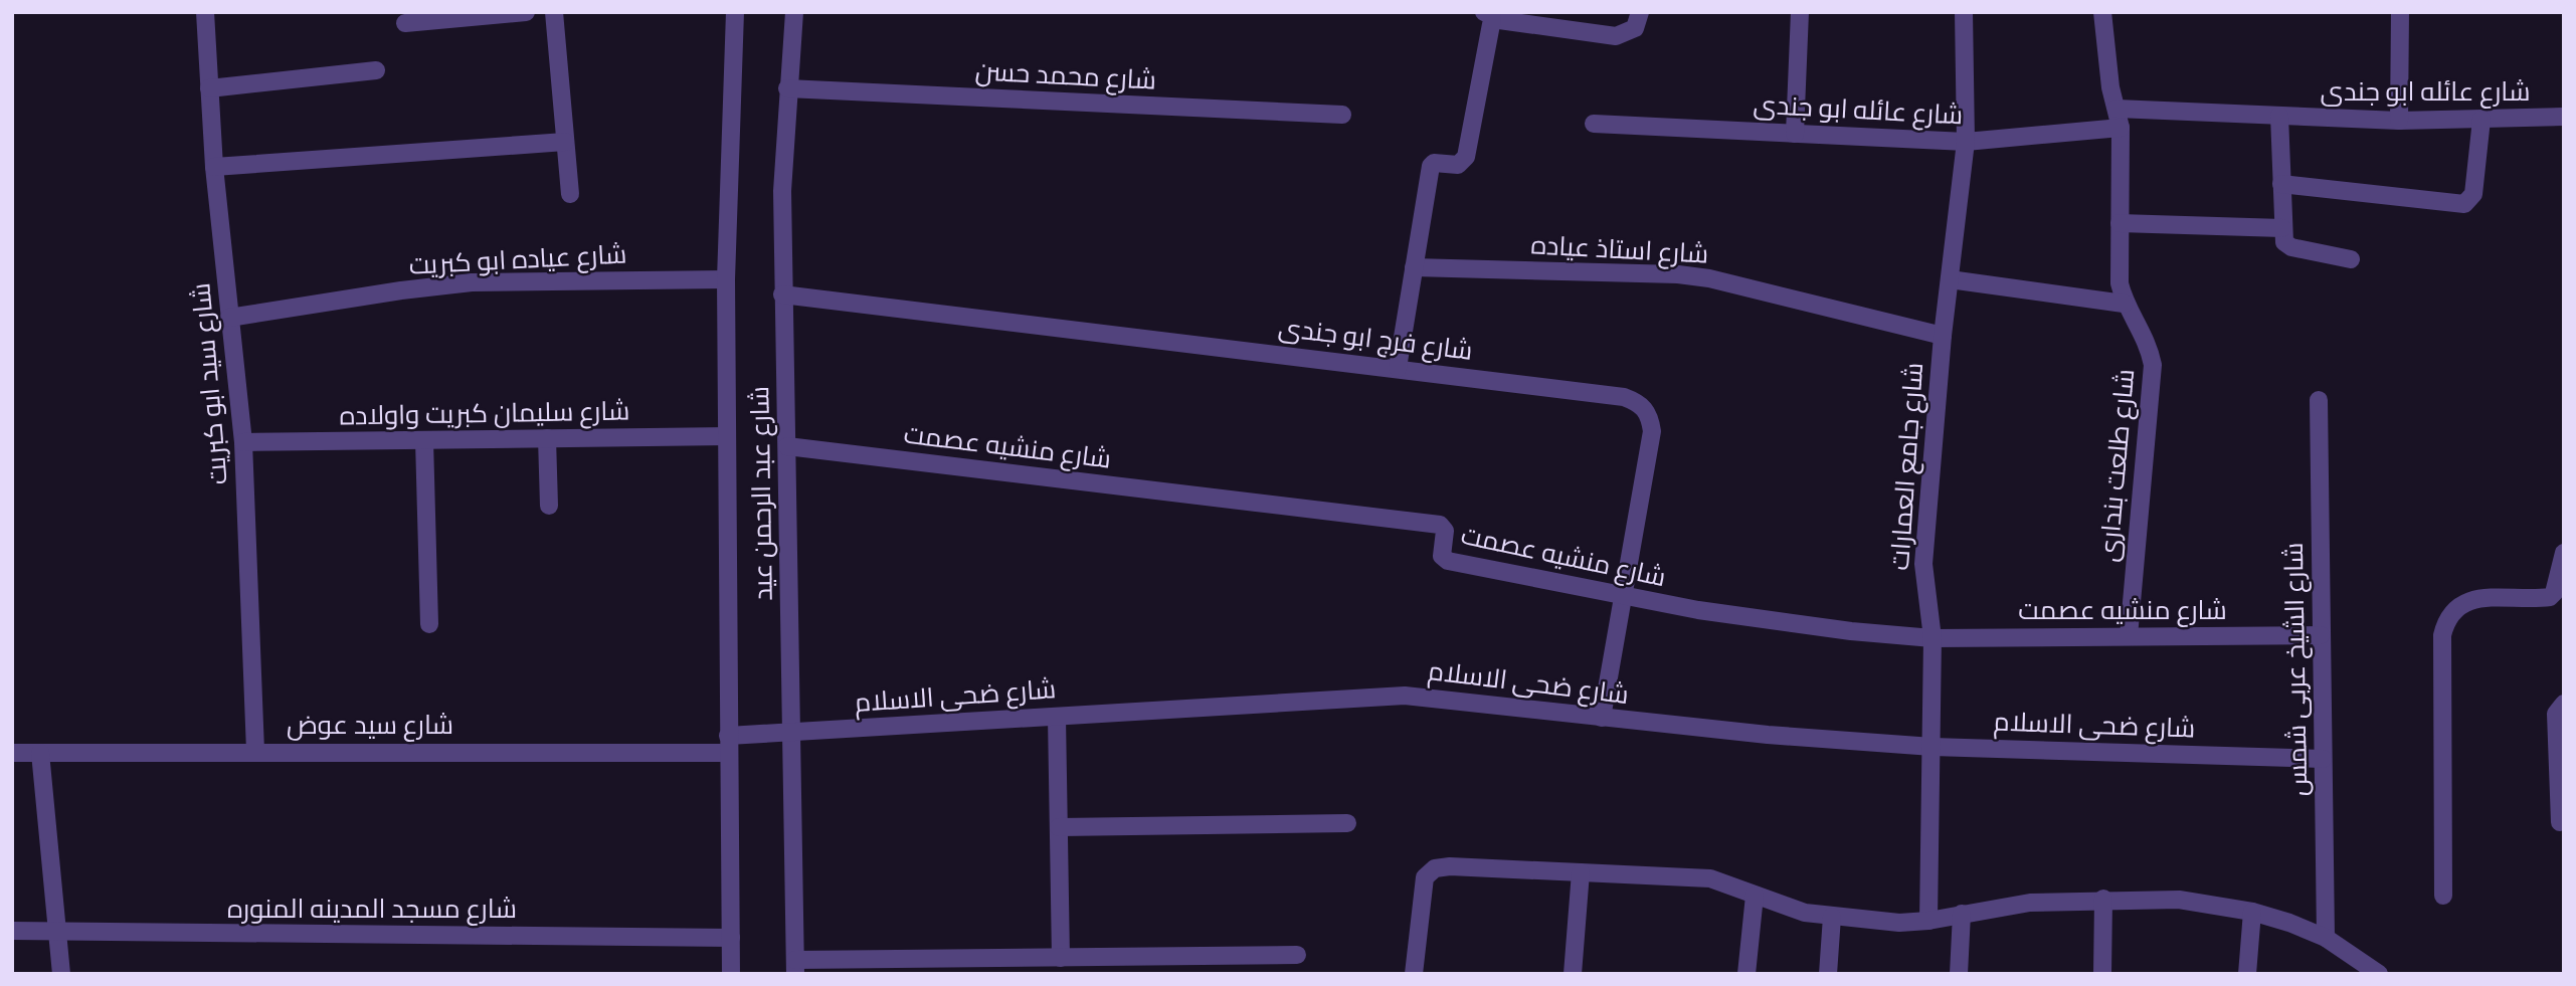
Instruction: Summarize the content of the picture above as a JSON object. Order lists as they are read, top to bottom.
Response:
{
  "streets": {
    "street": [
      "شارع محمد حسن",
      "شارع عائله ابو جندى",
      "شارع استاذ عياده",
      "شارع عياده ابو كبريت",
      "شارع فرج ابو جندى",
      "شارع سيد ابو كبريت",
      "شارع سليمان كبريت واولاده",
      "شارع منشيه عصمت",
      "شارع طلعت بندارى",
      "شارع جامع العمارات",
      "شارع عبد الرحمن عيد",
      "شارع الشيخ عربى شمس",
      "شارع ضحى الاسلام",
      "شارع سيد عوض",
      "شارع مسجد المدينه المنوره"
    ]
  },
  "crossings": [
    ["شارع محمد حسن", "شارع عبد الرحمن عيد"],
    ["شارع عائله ابو جندى", "شارع طلعت بندارى"],
    ["شارع عائله ابو جندى", "شارع جامع العمارات"],
    ["شارع استاذ عياده", "شارع جامع العمارات"],
    ["شارع عياده ابو كبريت", "شارع سيد ابو كبريت"],
    ["شارع عياده ابو كبريت", "شارع عبد الرحمن عيد"],
    ["شارع فرج ابو جندى", "شارع منشيه عصمت"],
    ["شارع فرج ابو جندى", "شارع عبد الرحمن عيد"],
    ["شارع فرج ابو جندى", "شارع ضحى الاسلام"],
    ["شارع سيد ابو كبريت", "شارع سليمان كبريت واولاده"],
    ["شارع سيد ابو كبريت", "شارع سيد عوض"],
    ["شارع سليمان كبريت واولاده", "شارع عبد الرحمن عيد"],
    ["شارع منشيه عصمت", "شارع طلعت بندارى"],
    ["شارع منشيه عصمت", "شارع جامع العمارات"],
    ["شارع منشيه عصمت", "شارع عبد الرحمن عيد"],
    ["شارع منشيه عصمت", "شارع الشيخ عربى شمس"],
    ["شارع جامع العمارات", "شارع ضحى الاسلام"],
    ["شارع عبد الرحمن عيد", "شارع ضحى الاسلام"],
    ["شارع عبد الرحمن عيد", "شارع سيد عوض"],
    ["شارع عبد الرحمن عيد", "شارع مسجد المدينه المنوره"],
    ["شارع الشيخ عربى شمس", "شارع ضحى الاسلام"],
    ["شارع ضحى الاسلام", "شارع سيد عوض"]
  ]
}
